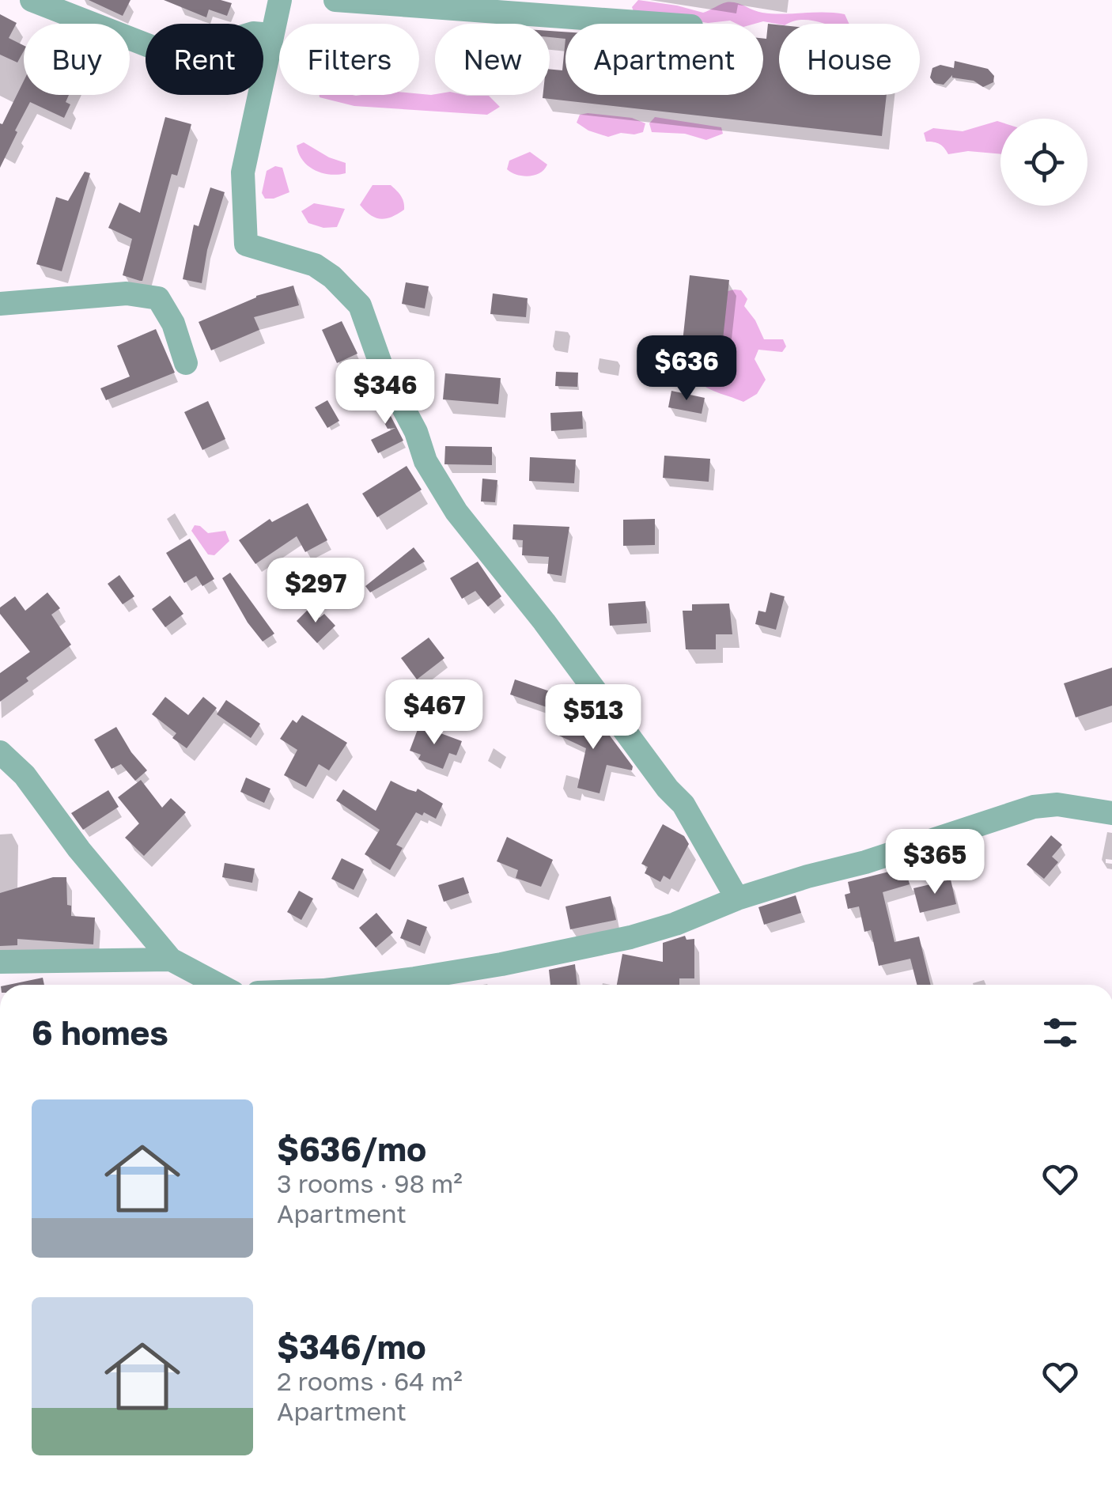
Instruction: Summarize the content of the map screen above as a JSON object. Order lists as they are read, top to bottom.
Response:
{
  "page": {
    "chip": [
      "Buy",
      "Rent",
      "Filters",
      "New",
      "Apartment",
      "House"
    ],
    "price": [
      "$636",
      "$346",
      "$297",
      "$467",
      "$513",
      "$365"
    ],
    "heading": "6 homes",
    "list": [
      {
        "name": "$636/mo",
        "note": "3 rooms · 98 m² · Apartment"
      },
      {
        "name": "$346/mo",
        "note": "2 rooms · 64 m² · Apartment"
      }
    ]
  }
}
